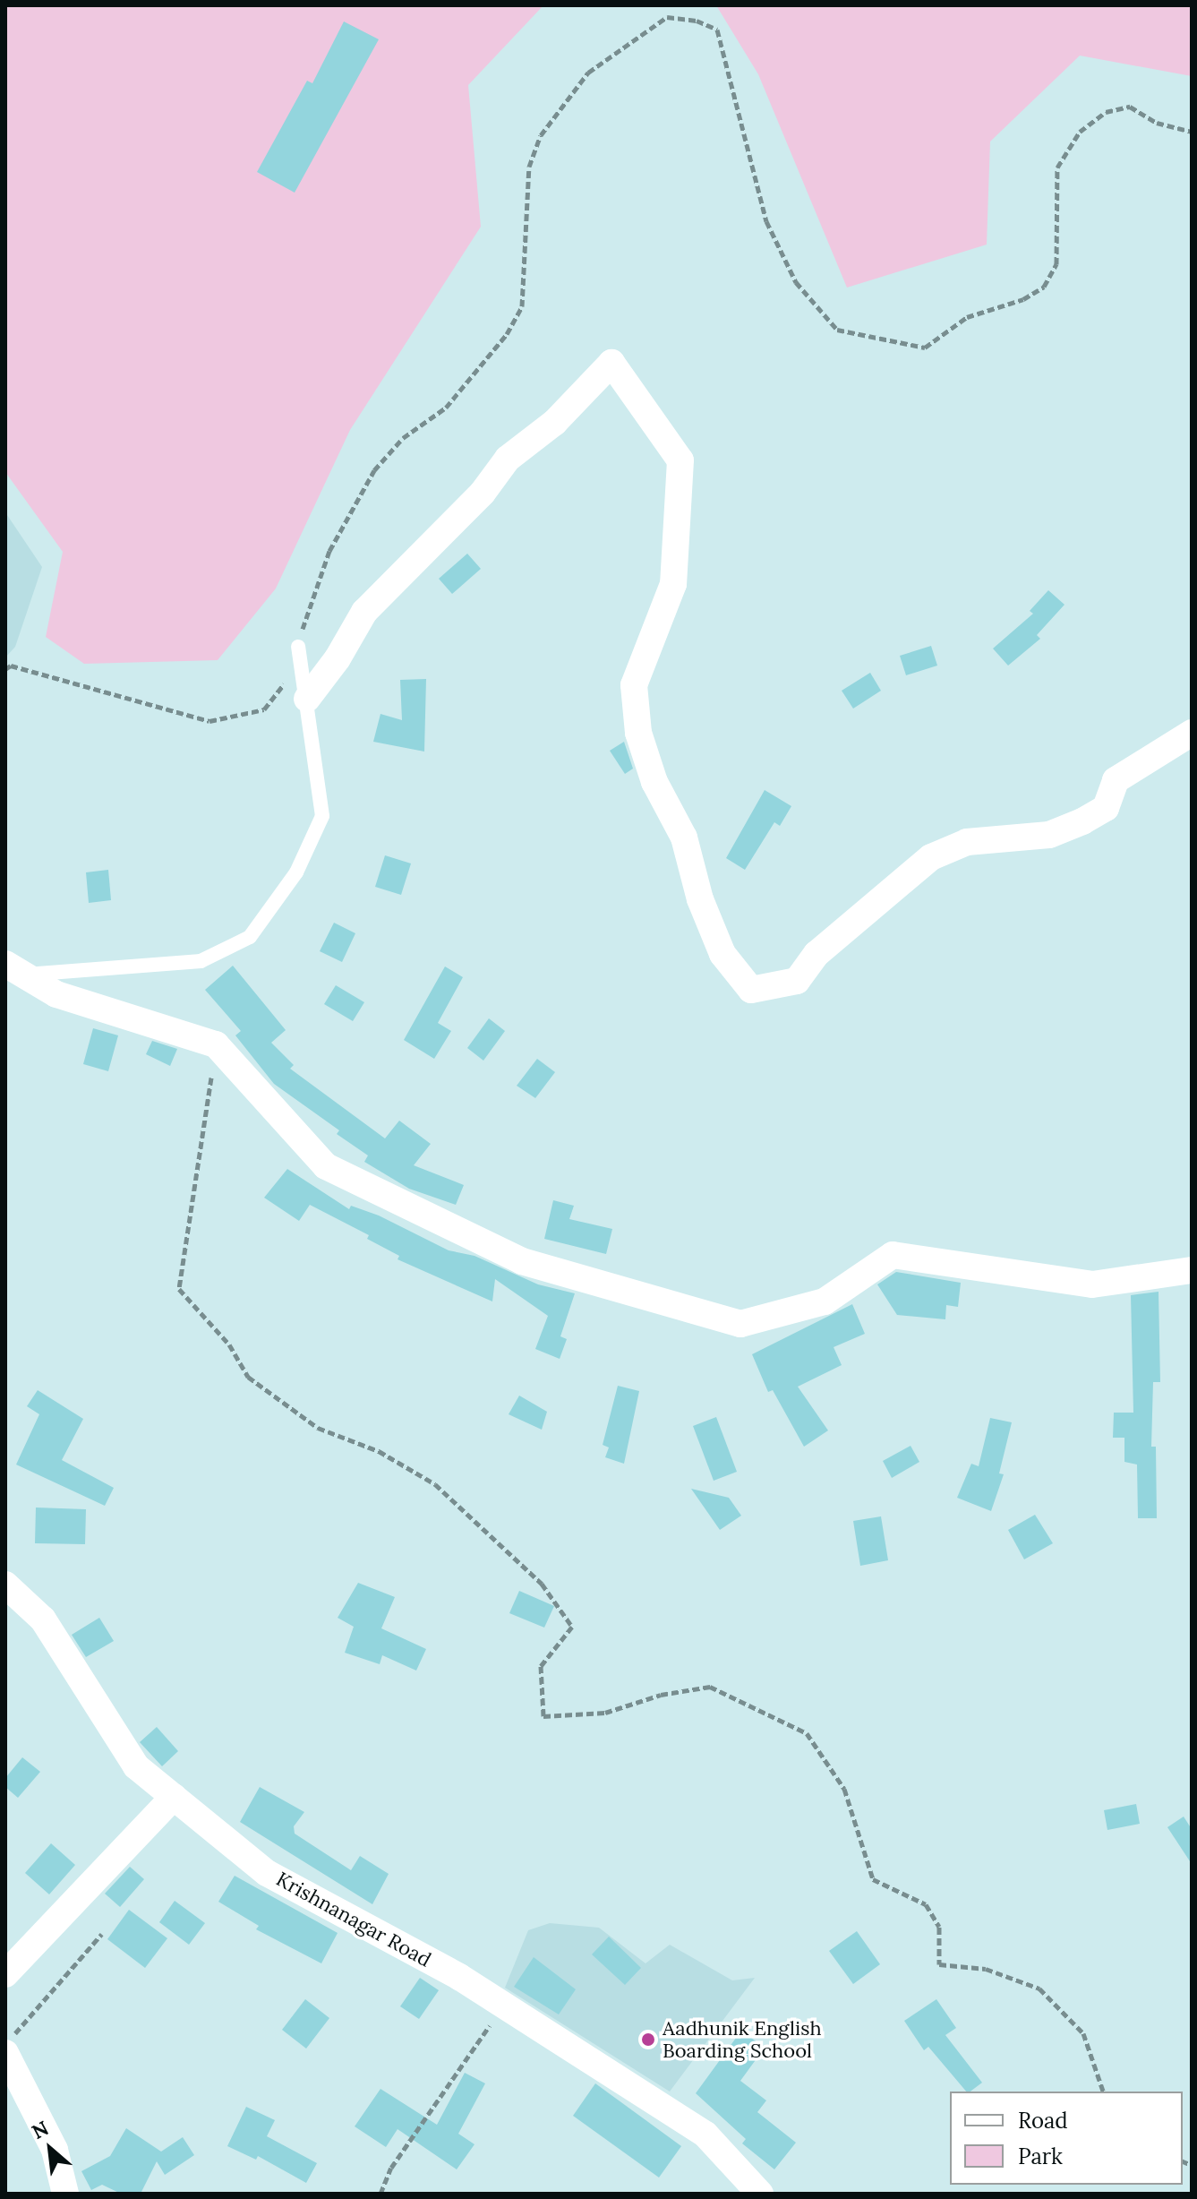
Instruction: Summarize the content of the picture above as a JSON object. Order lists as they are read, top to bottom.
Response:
{
  "streets": {
    "street": ["Krishnanagar Road"]
  },
  "places": ["Aadhunik English Boarding School"],
  "legend": ["Road", "Park"],
  "north": "top left"
}
